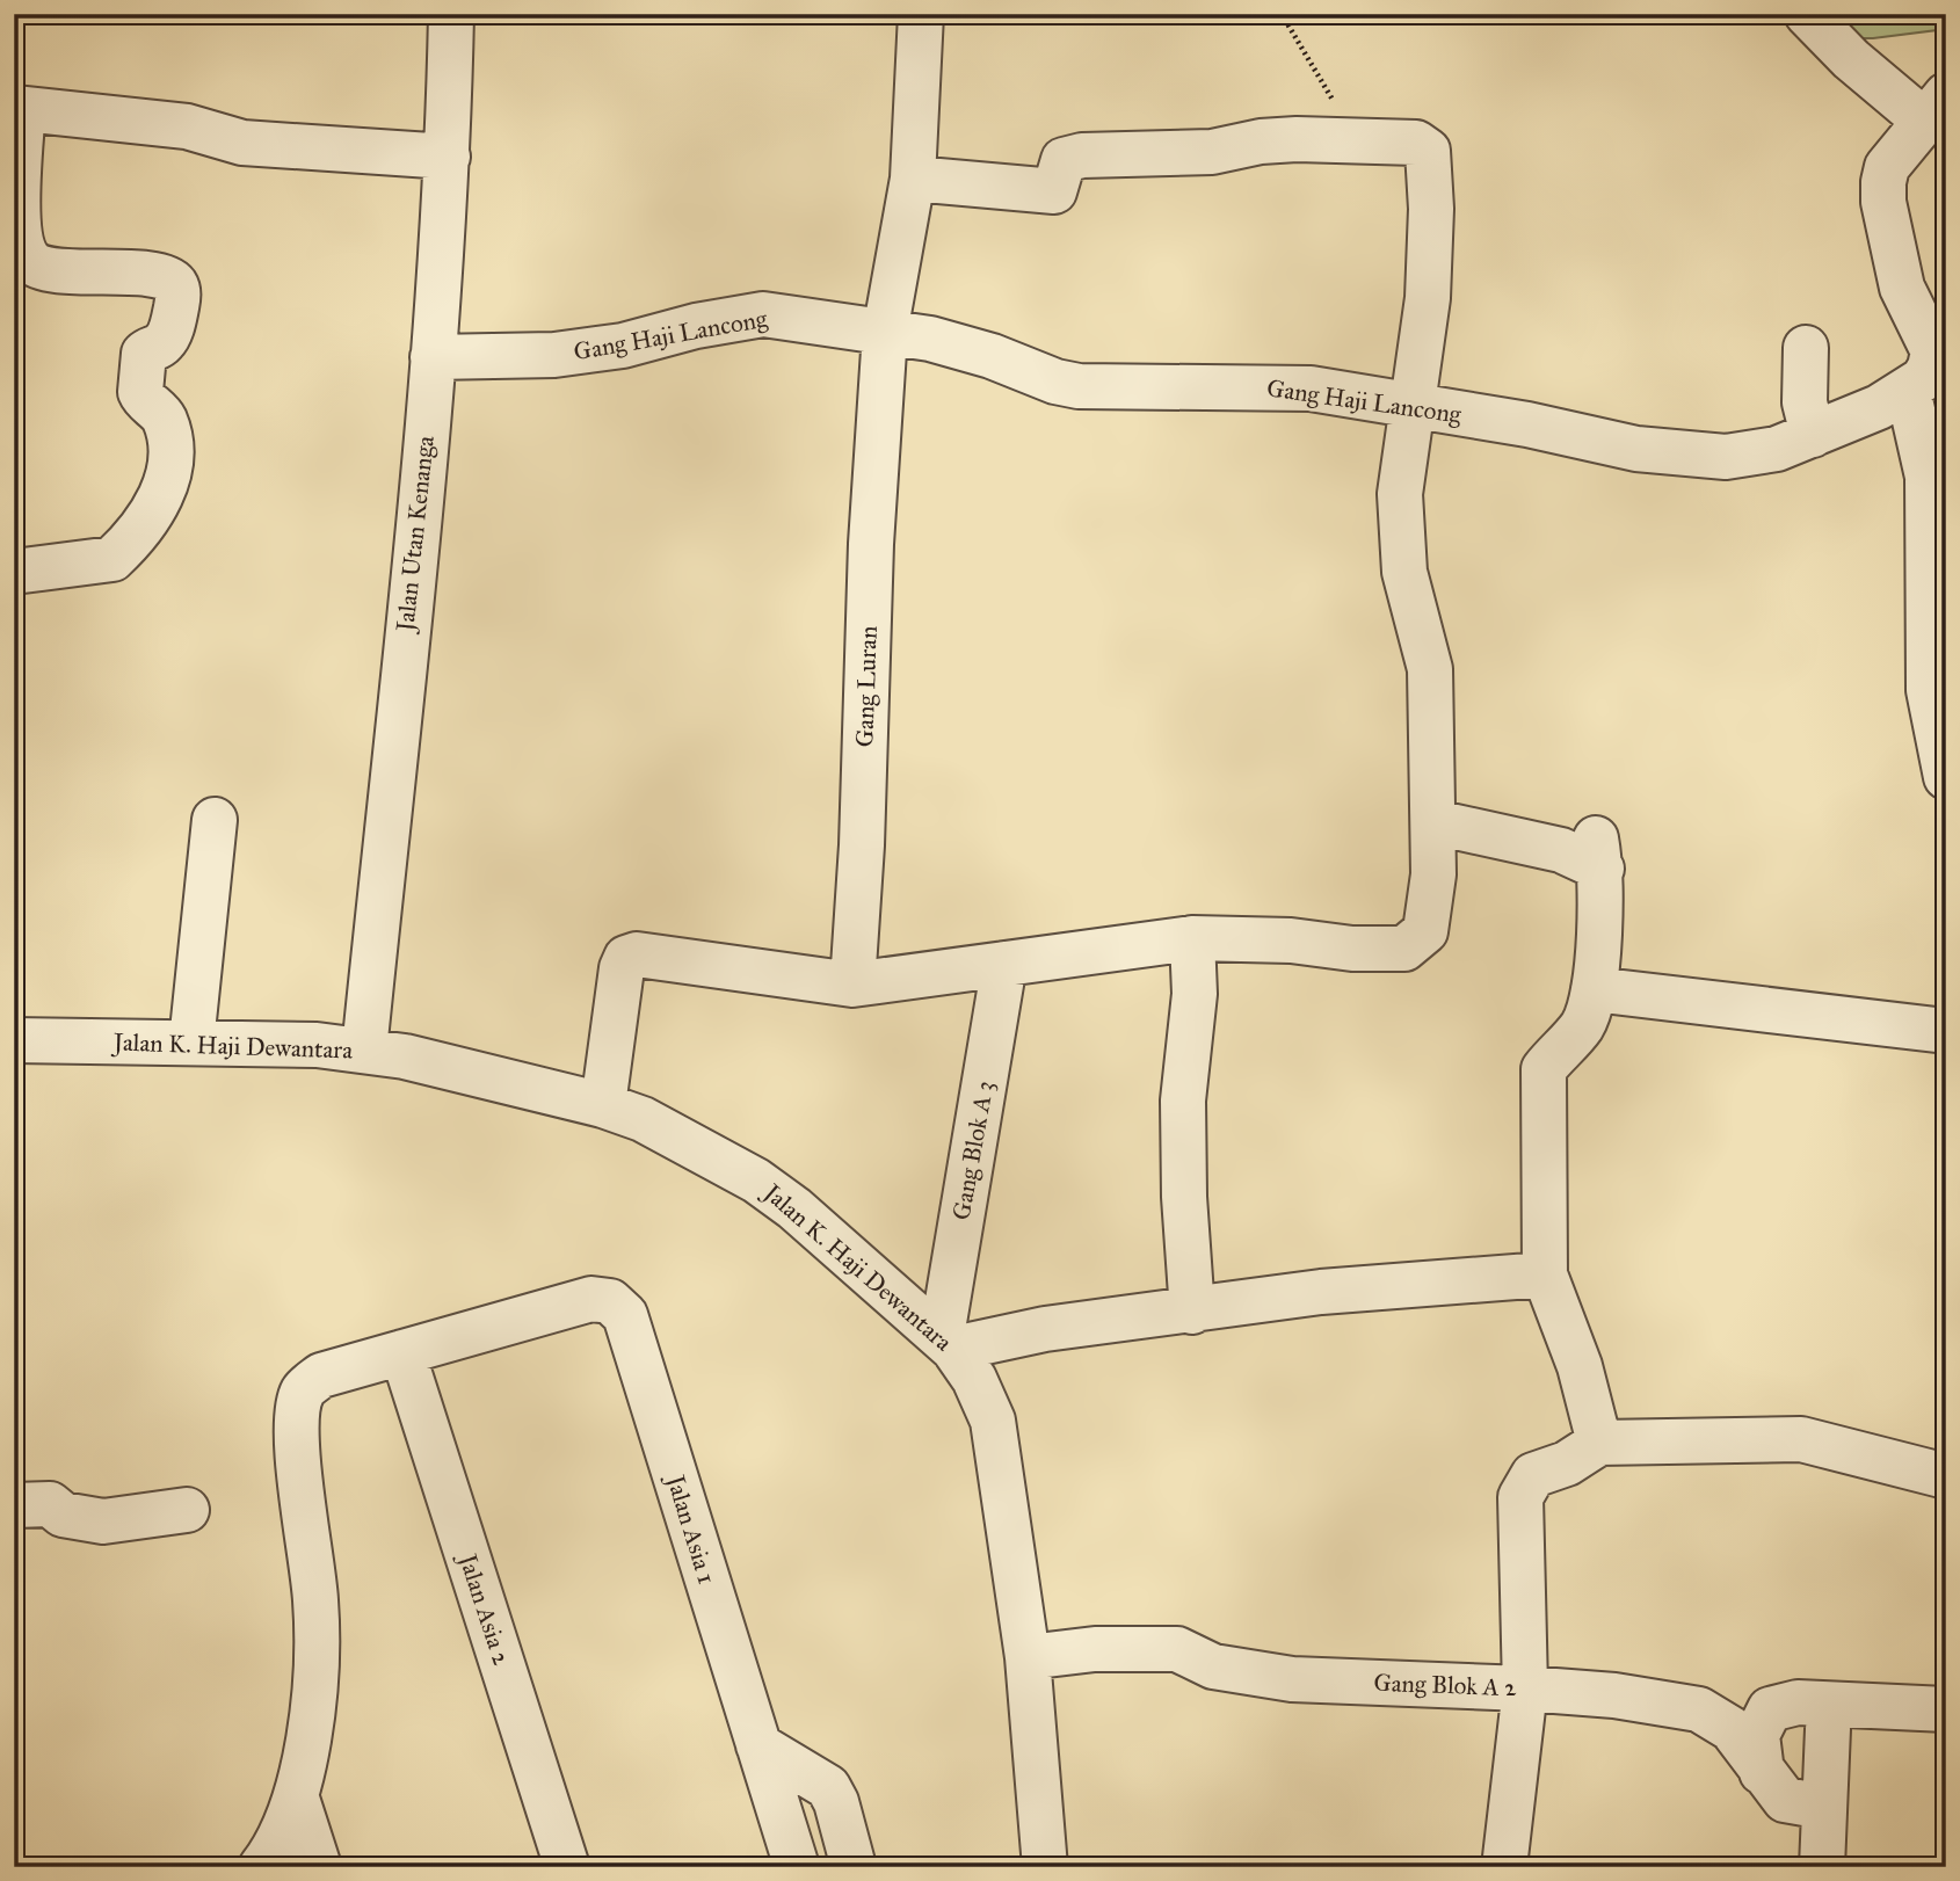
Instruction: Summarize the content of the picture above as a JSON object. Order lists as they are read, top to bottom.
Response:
{
  "streets": {
    "street": [
      "Gang Haji Lancong",
      "Jalan Utan Kenanga",
      "Gang Luran",
      "Jalan K. Haji Dewantara",
      "Gang Blok A 3",
      "Jalan Asia 1",
      "Jalan Asia 2",
      "Gang Blok A 2"
    ]
  },
  "crossings": [
    ["Gang Haji Lancong", "Jalan Utan Kenanga"],
    ["Gang Haji Lancong", "Gang Luran"],
    ["Jalan Utan Kenanga", "Jalan K. Haji Dewantara"],
    ["Jalan K. Haji Dewantara", "Gang Blok A 3"],
    ["Jalan K. Haji Dewantara", "Gang Blok A 2"],
    ["Jalan Asia 1", "Jalan Asia 2"]
  ]
}
